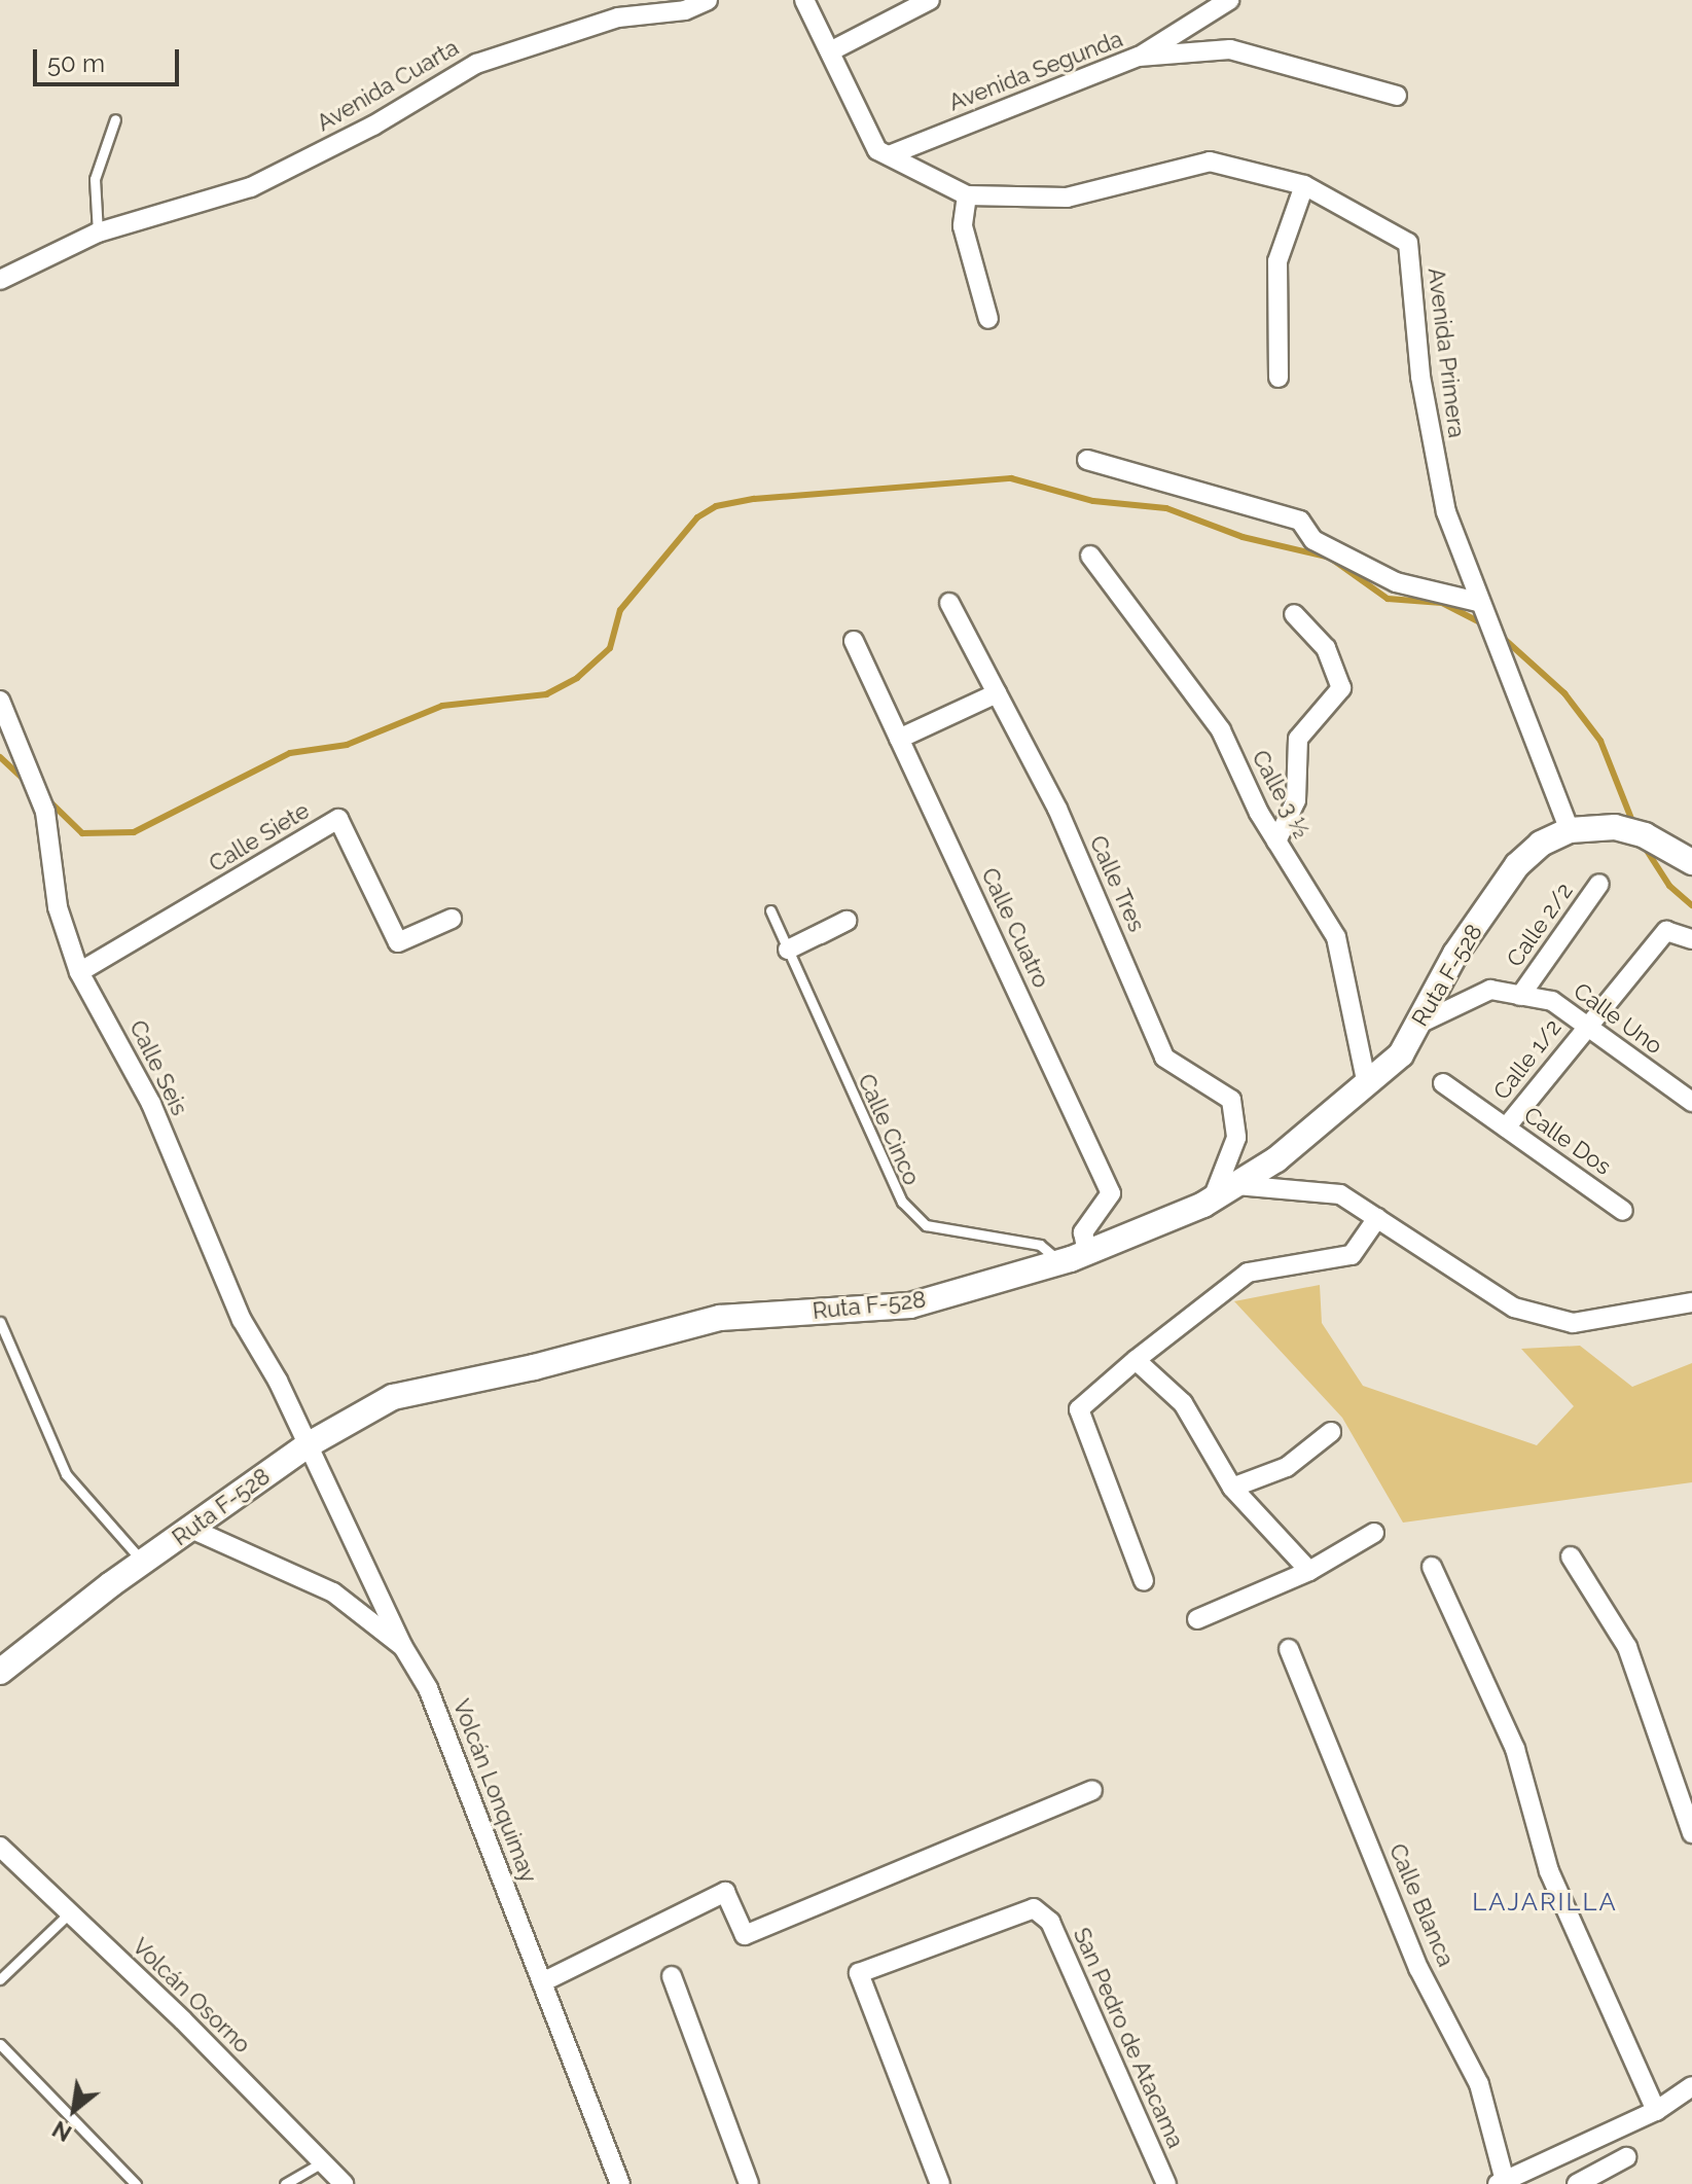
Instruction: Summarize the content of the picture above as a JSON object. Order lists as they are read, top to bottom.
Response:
{
  "streets": {
    "main road": ["Ruta F-528"],
    "street": [
      "Avenida Segunda",
      "Avenida Cuarta",
      "Avenida Primera",
      "Calle 3 ½",
      "Calle Siete",
      "Calle Tres",
      "Calle 2/2",
      "Calle Cuatro",
      "Calle Uno",
      "Calle 1/2",
      "Calle Seis",
      "Calle Dos",
      "Volcán Lonquimay",
      "Calle Blanca",
      "Volcán Osorno",
      "San Pedro de Atacama"
    ],
    "lane": ["Calle Cinco"]
  },
  "crossings": [
    ["Avenida Segunda", "Avenida Primera"],
    ["Avenida Primera", "Ruta F-528"],
    ["Calle 3 ½", "Ruta F-528"],
    ["Calle Siete", "Calle Seis"],
    ["Calle Tres", "Ruta F-528"],
    ["Calle 2/2", "Calle Uno"],
    ["Calle Cuatro", "Ruta F-528"],
    ["Ruta F-528", "Calle Uno"],
    ["Ruta F-528", "Calle Seis"],
    ["Ruta F-528", "Calle Cinco"],
    ["Ruta F-528", "Volcán Lonquimay"],
    ["Calle Uno", "Calle 1/2"],
    ["Calle 1/2", "Calle Dos"],
    ["Calle Seis", "Volcán Lonquimay"]
  ],
  "districts": ["LAJARILLA"],
  "scale_bar": "50 m",
  "north": "bottom left"
}
